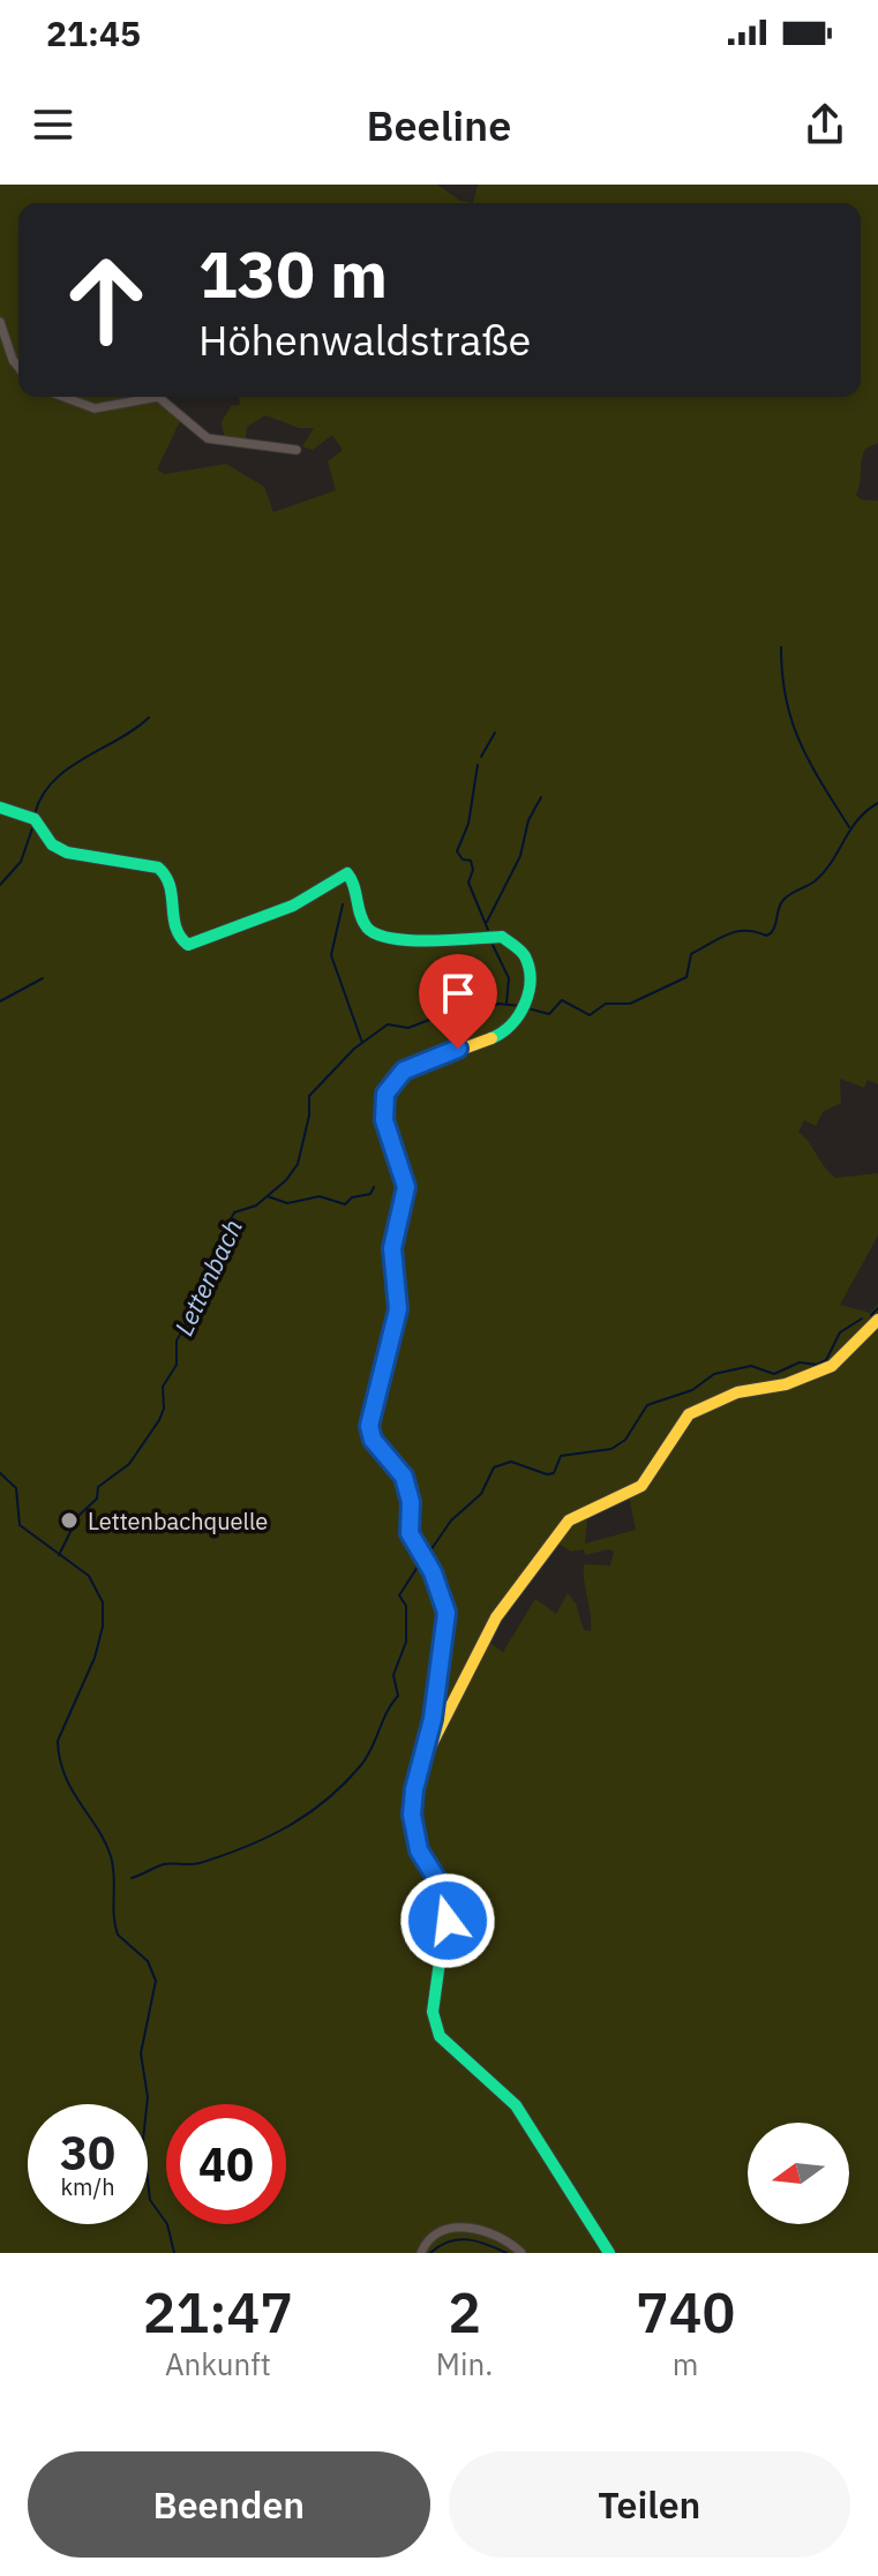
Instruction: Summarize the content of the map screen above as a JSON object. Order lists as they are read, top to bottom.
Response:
{
  "water": ["Lettenbach"],
  "places": ["Lettenbachquelle"],
  "north": "left",
  "page": {
    "status": "21:45",
    "header": "Beeline",
    "turn": ["130 m", "Höhenwaldstraße"],
    "speed": "30 km/h",
    "limit": "40",
    "eta": [
      "21:47",
      "Ankunft",
      "2",
      "Min.",
      "740",
      "m"
    ],
    "buttons": ["Beenden", "Teilen"]
  }
}
